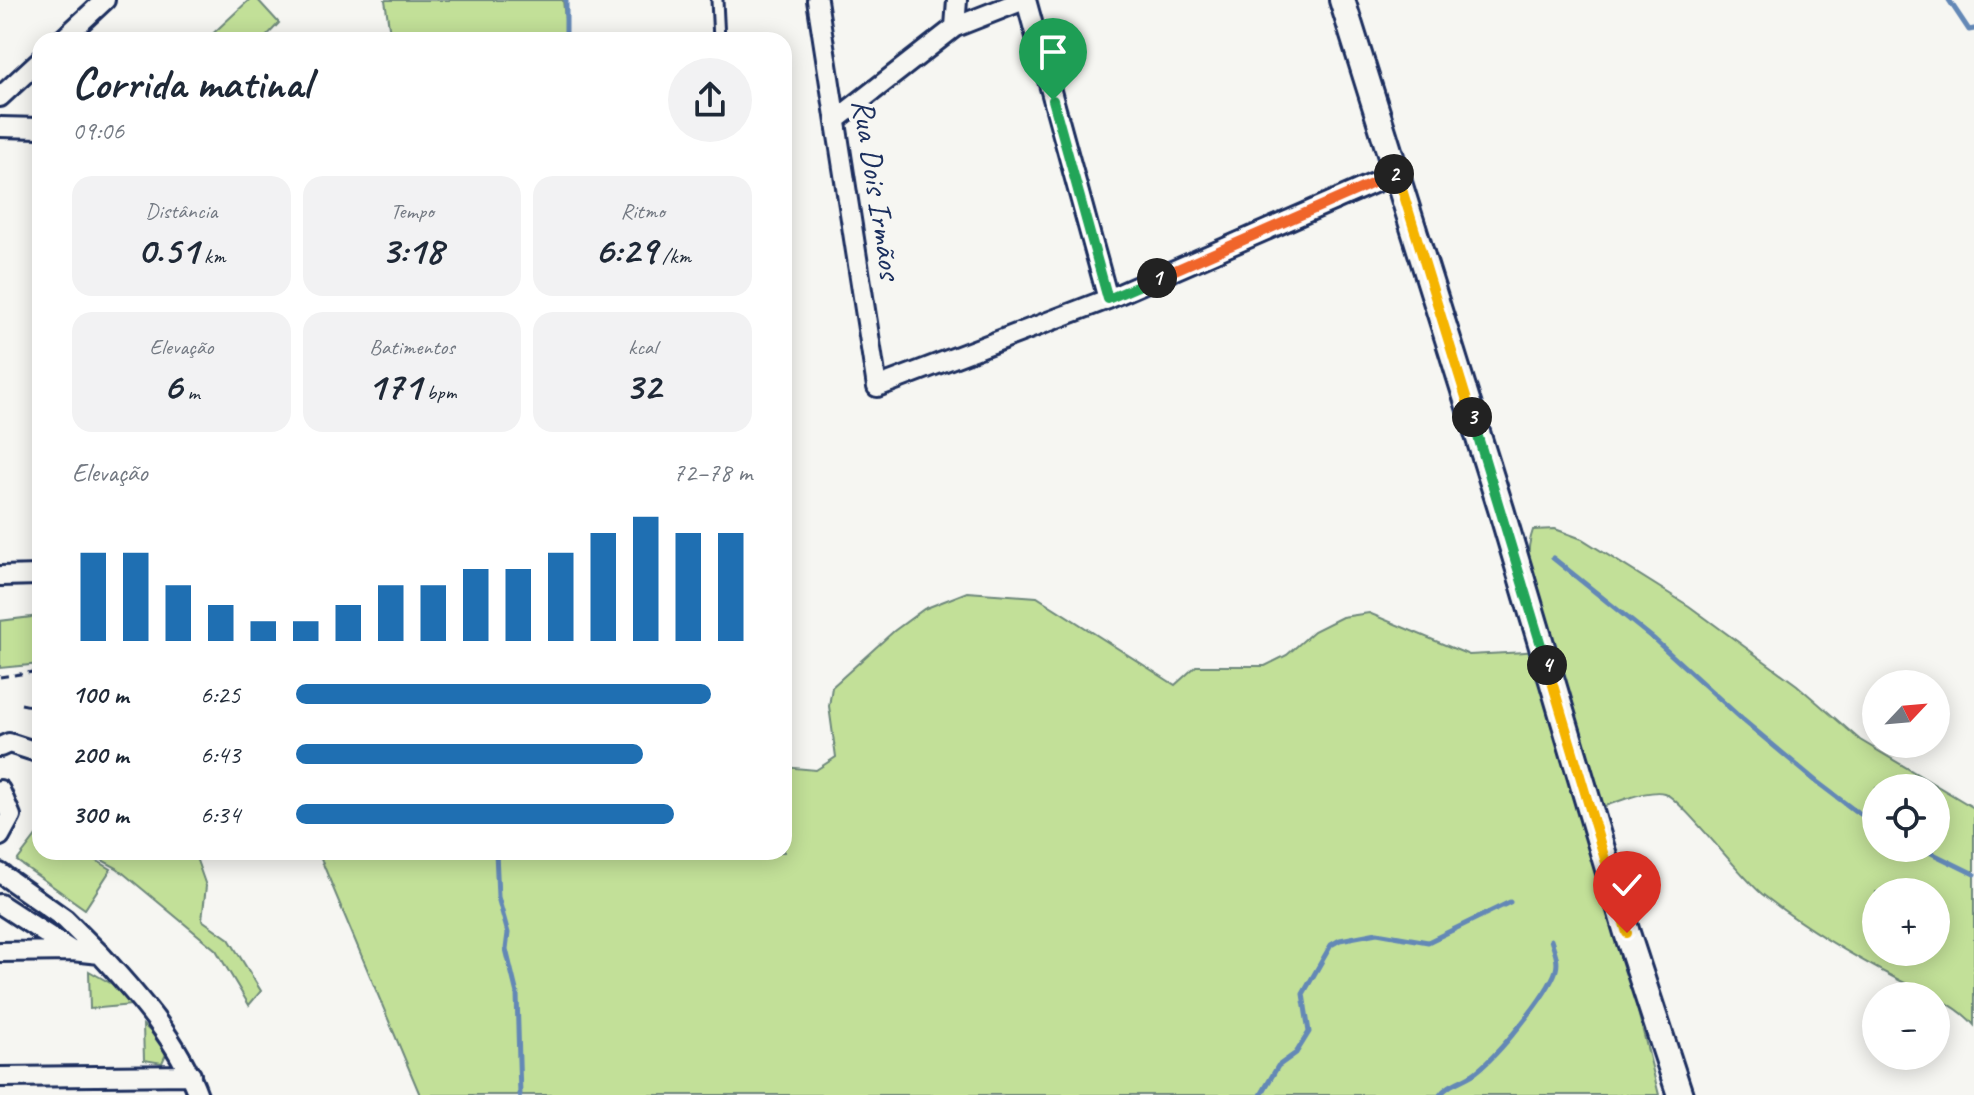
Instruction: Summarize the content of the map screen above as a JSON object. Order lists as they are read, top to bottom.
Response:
{
  "streets": {
    "street": ["Rua Dois Irmãos"]
  },
  "north": "top right",
  "page": {
    "heading": ["Corrida matinal", "09:06"],
    "pins": [
      "2",
      "1",
      "3",
      "4"
    ],
    "stats": [
      ["Distância", "0.51 km"],
      ["Tempo", "3:18"],
      ["Ritmo", "6:29 /km"],
      ["Elevação", "6 m"],
      ["Batimentos", "171 bpm"],
      ["kcal", "32"]
    ],
    "chart": ["Elevação", "72–78 m"],
    "list": [
      {
        "name": "100 m",
        "note": "6:25"
      },
      {
        "name": "200 m",
        "note": "6:43"
      },
      {
        "name": "300 m",
        "note": "6:34"
      }
    ],
    "map_buttons": ["+", "−"]
  }
}
